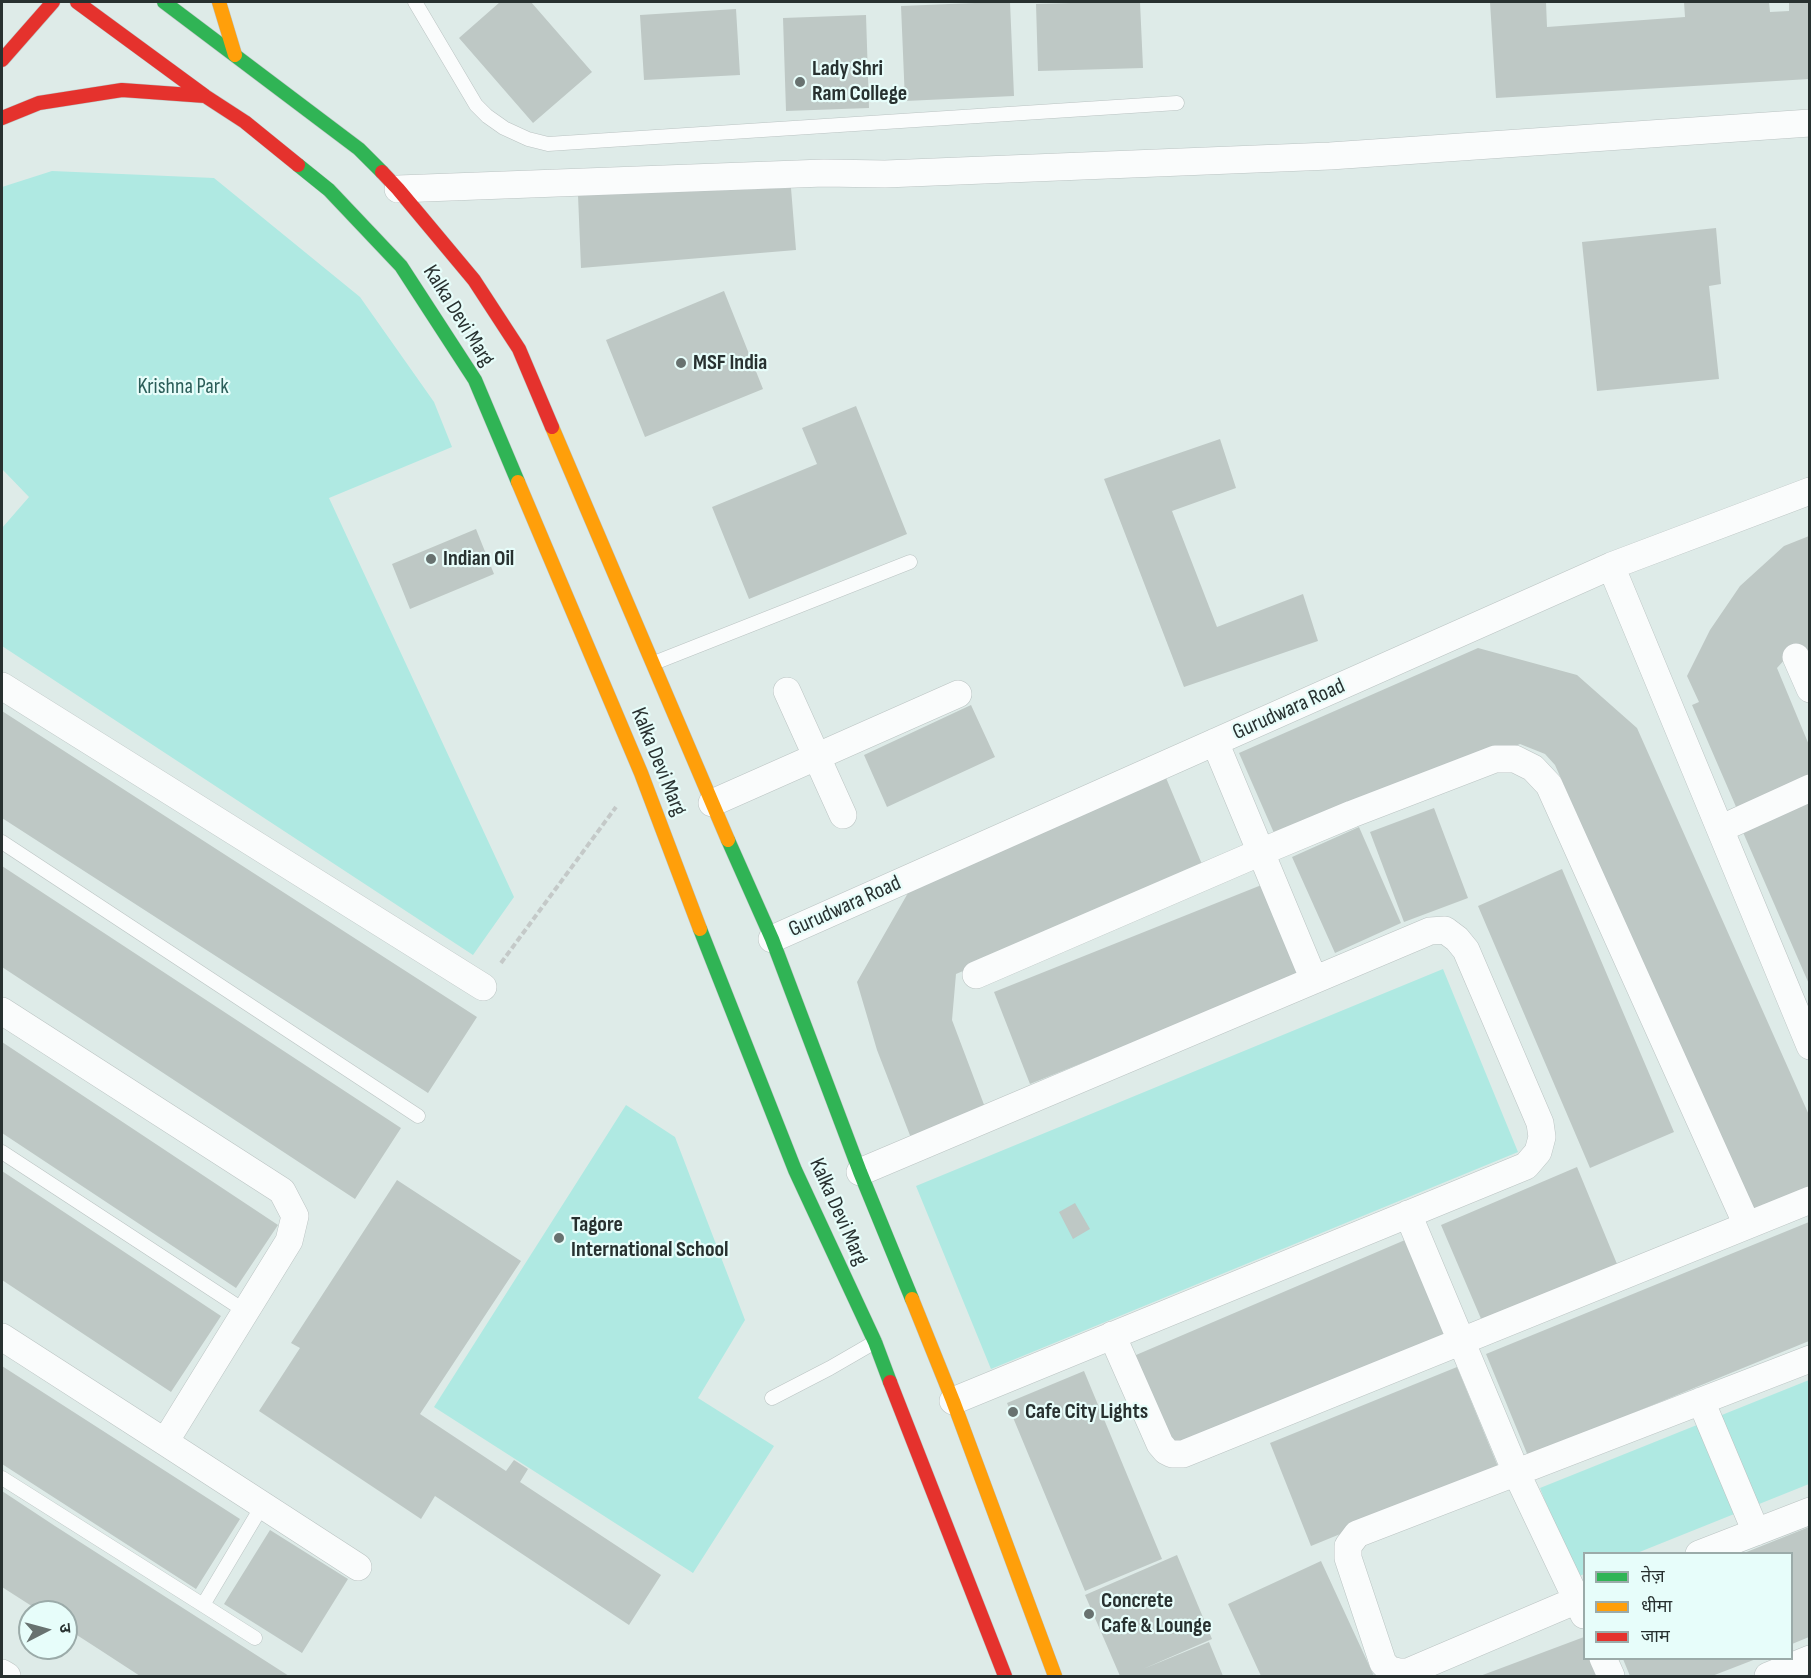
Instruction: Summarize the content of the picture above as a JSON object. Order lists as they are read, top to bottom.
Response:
{
  "streets": {
    "street": ["Kalka Devi Marg", "Gurudwara Road"]
  },
  "crossings": [
    ["Kalka Devi Marg", "Gurudwara Road"]
  ],
  "parks": ["Krishna Park"],
  "places": [
    "Lady Shri Ram College",
    "MSF India",
    "Indian Oil",
    "Tagore International School",
    "Cafe City Lights",
    "Concrete Cafe & Lounge"
  ],
  "legend": ["तेज़", "धीमा", "जाम"],
  "north": "right"
}
